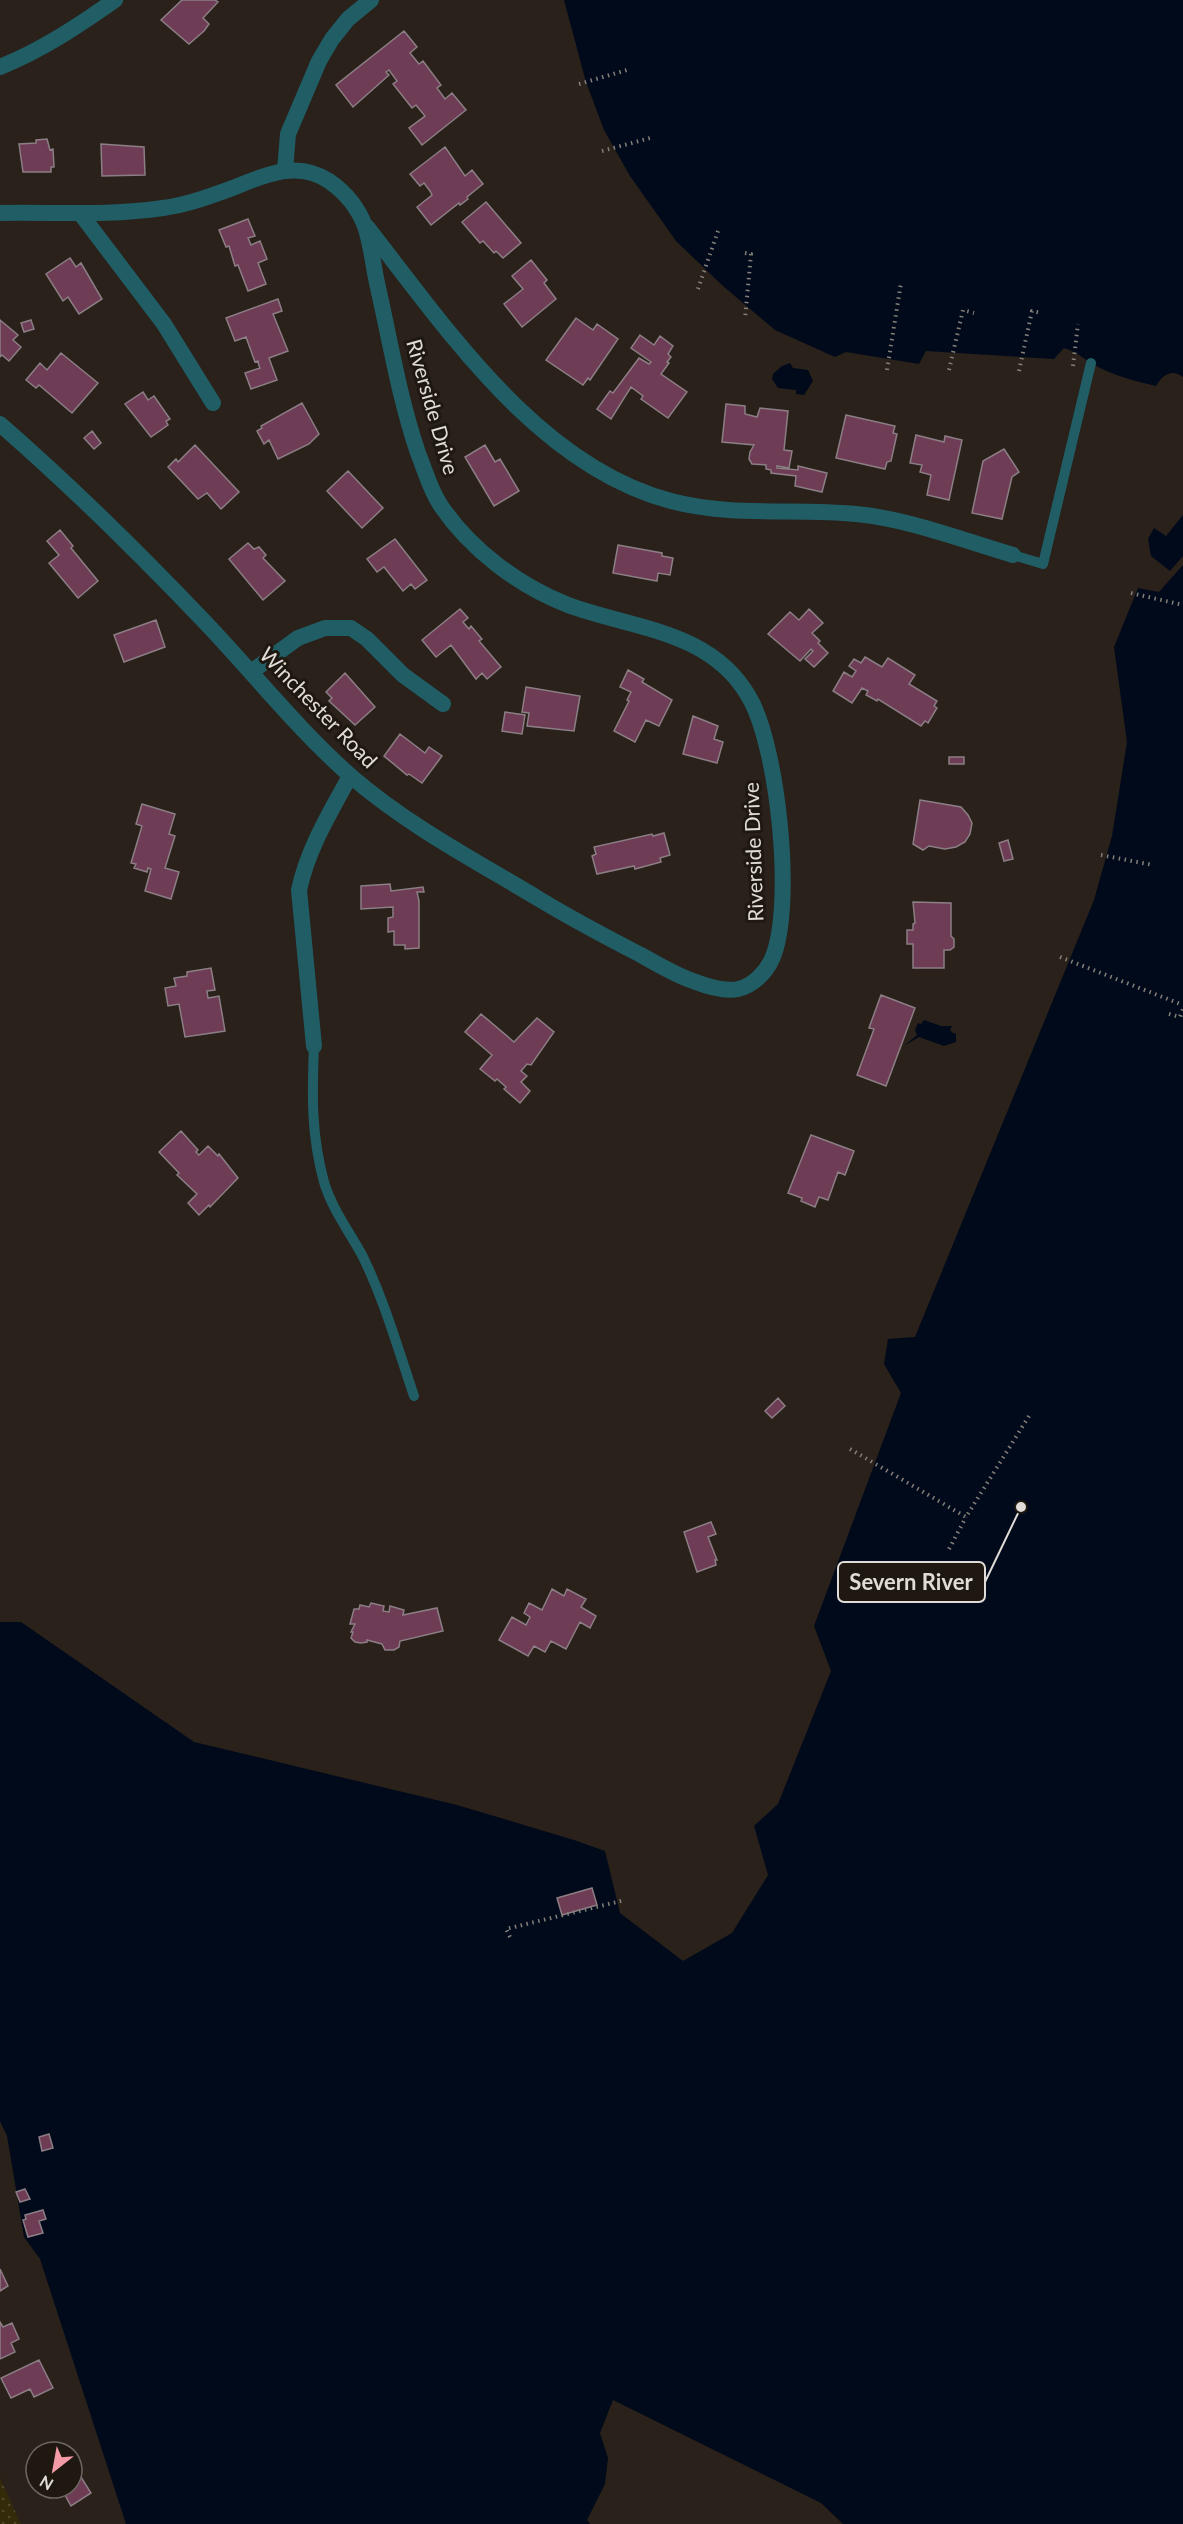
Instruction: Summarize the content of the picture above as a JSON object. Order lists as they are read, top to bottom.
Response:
{
  "streets": {
    "street": ["Riverside Drive", "Winchester Road"]
  },
  "crossings": [
    ["Riverside Drive", "Winchester Road"]
  ],
  "places": ["Severn River"],
  "north": "bottom left"
}
